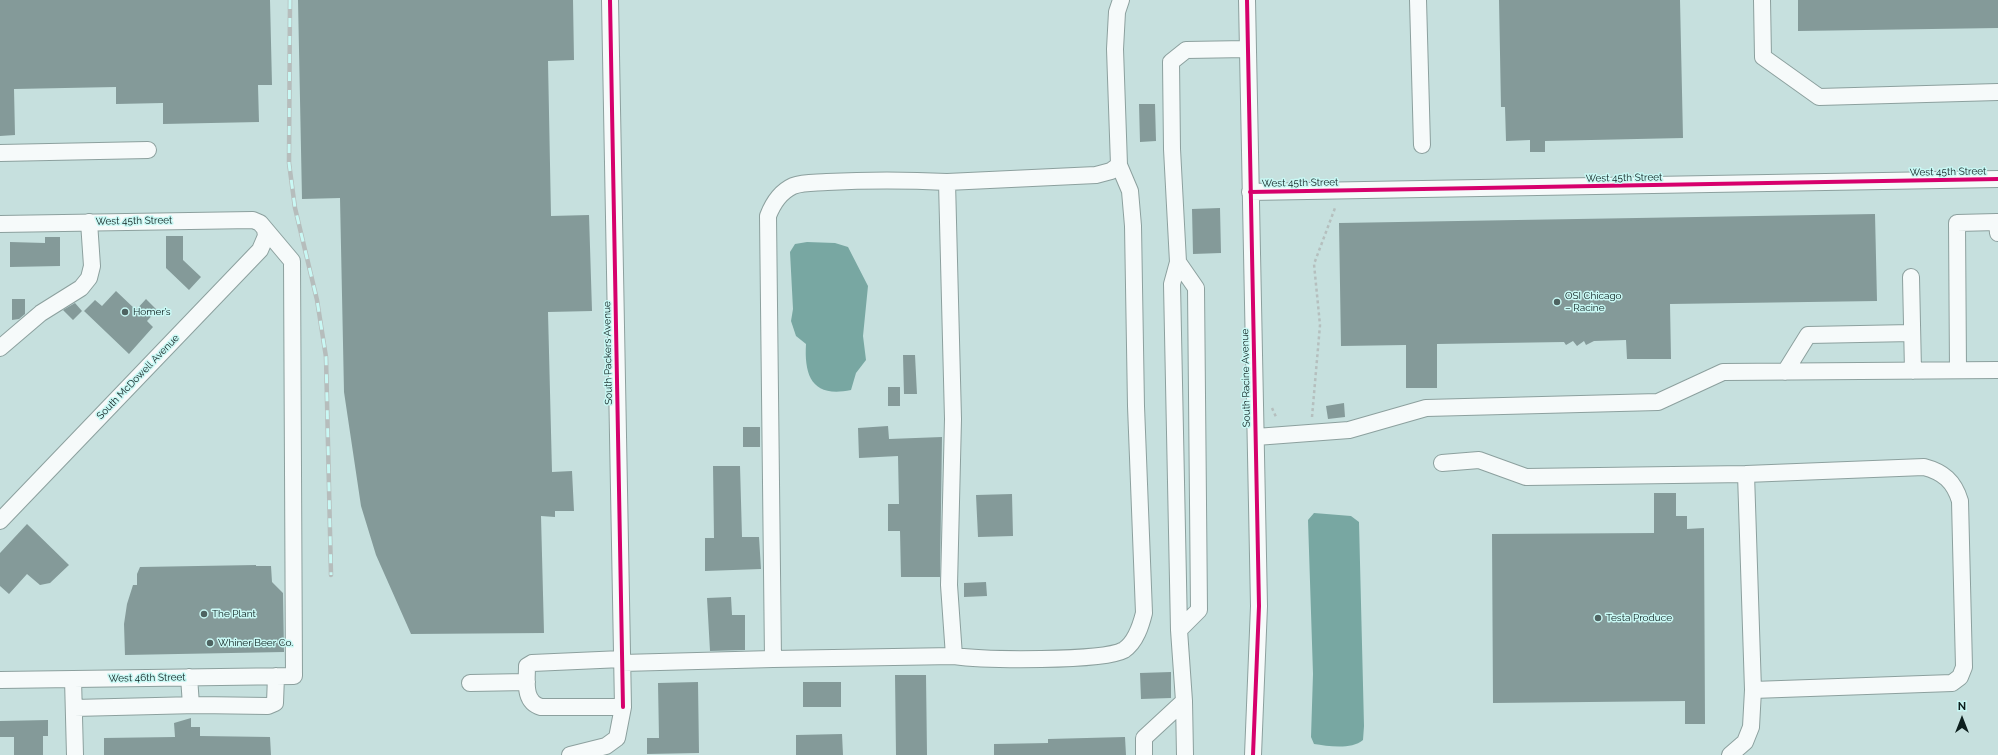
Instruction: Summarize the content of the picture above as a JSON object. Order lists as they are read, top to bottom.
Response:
{
  "streets": {
    "street": [
      "West 45th Street",
      "South Packers Avenue",
      "South McDowell Avenue",
      "South Racine Avenue",
      "West 46th Street"
    ]
  },
  "crossings": [
    ["West 45th Street", "South McDowell Avenue"],
    ["West 45th Street", "South Racine Avenue"],
    ["West 45th Street", "West 46th Street"],
    ["South McDowell Avenue", "West 46th Street"]
  ],
  "places": [
    "OSI Chicago – Racine",
    "Homer’s",
    "The Plant",
    "Testa Produce",
    "Whiner Beer Co."
  ],
  "north": "top"
}
